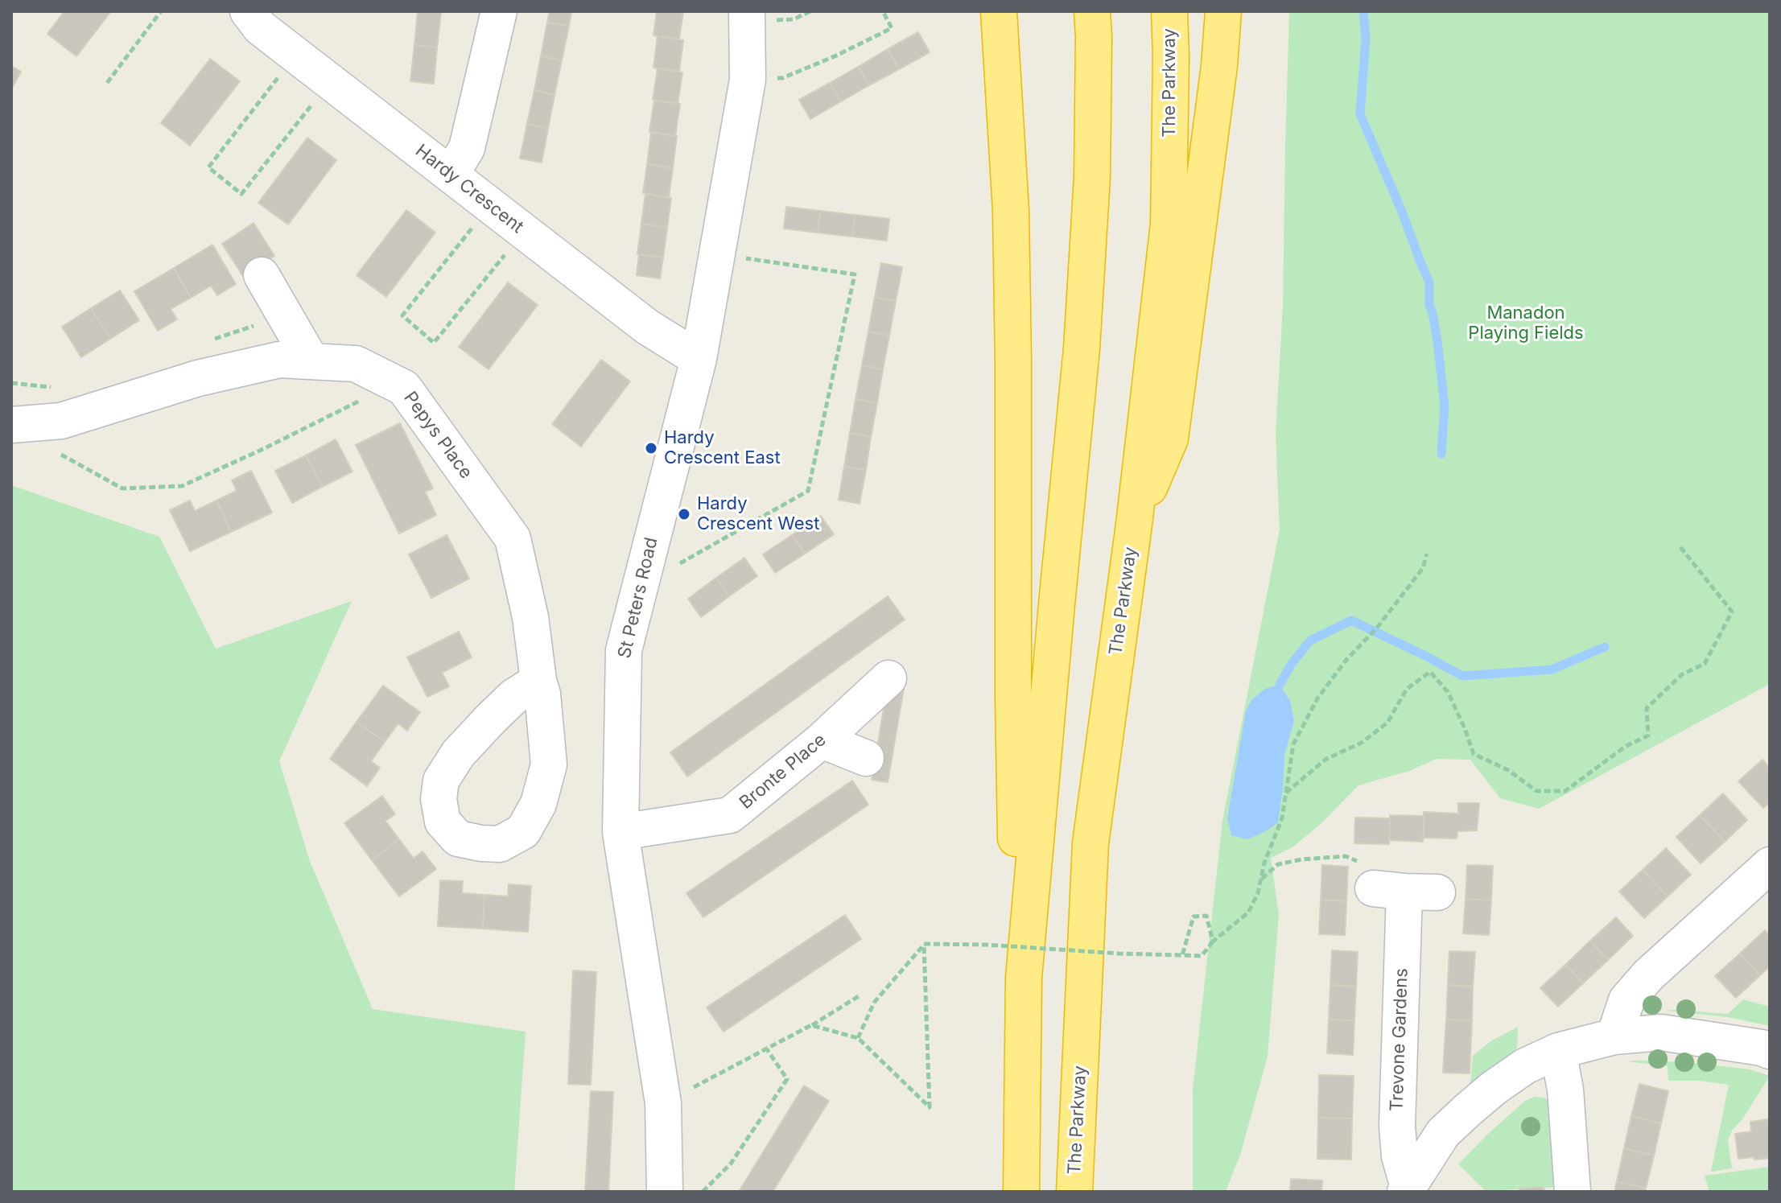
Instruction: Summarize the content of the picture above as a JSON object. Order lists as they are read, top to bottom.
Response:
{
  "streets": {
    "highway": ["The Parkway"],
    "street": [
      "Hardy Crescent",
      "Pepys Place",
      "St Peters Road",
      "Bronte Place",
      "Trevone Gardens"
    ]
  },
  "crossings": [
    ["Hardy Crescent", "St Peters Road"],
    ["St Peters Road", "Bronte Place"]
  ],
  "parks": ["Manadon Playing Fields"],
  "places": ["Hardy Crescent East", "Hardy Crescent West"]
}
